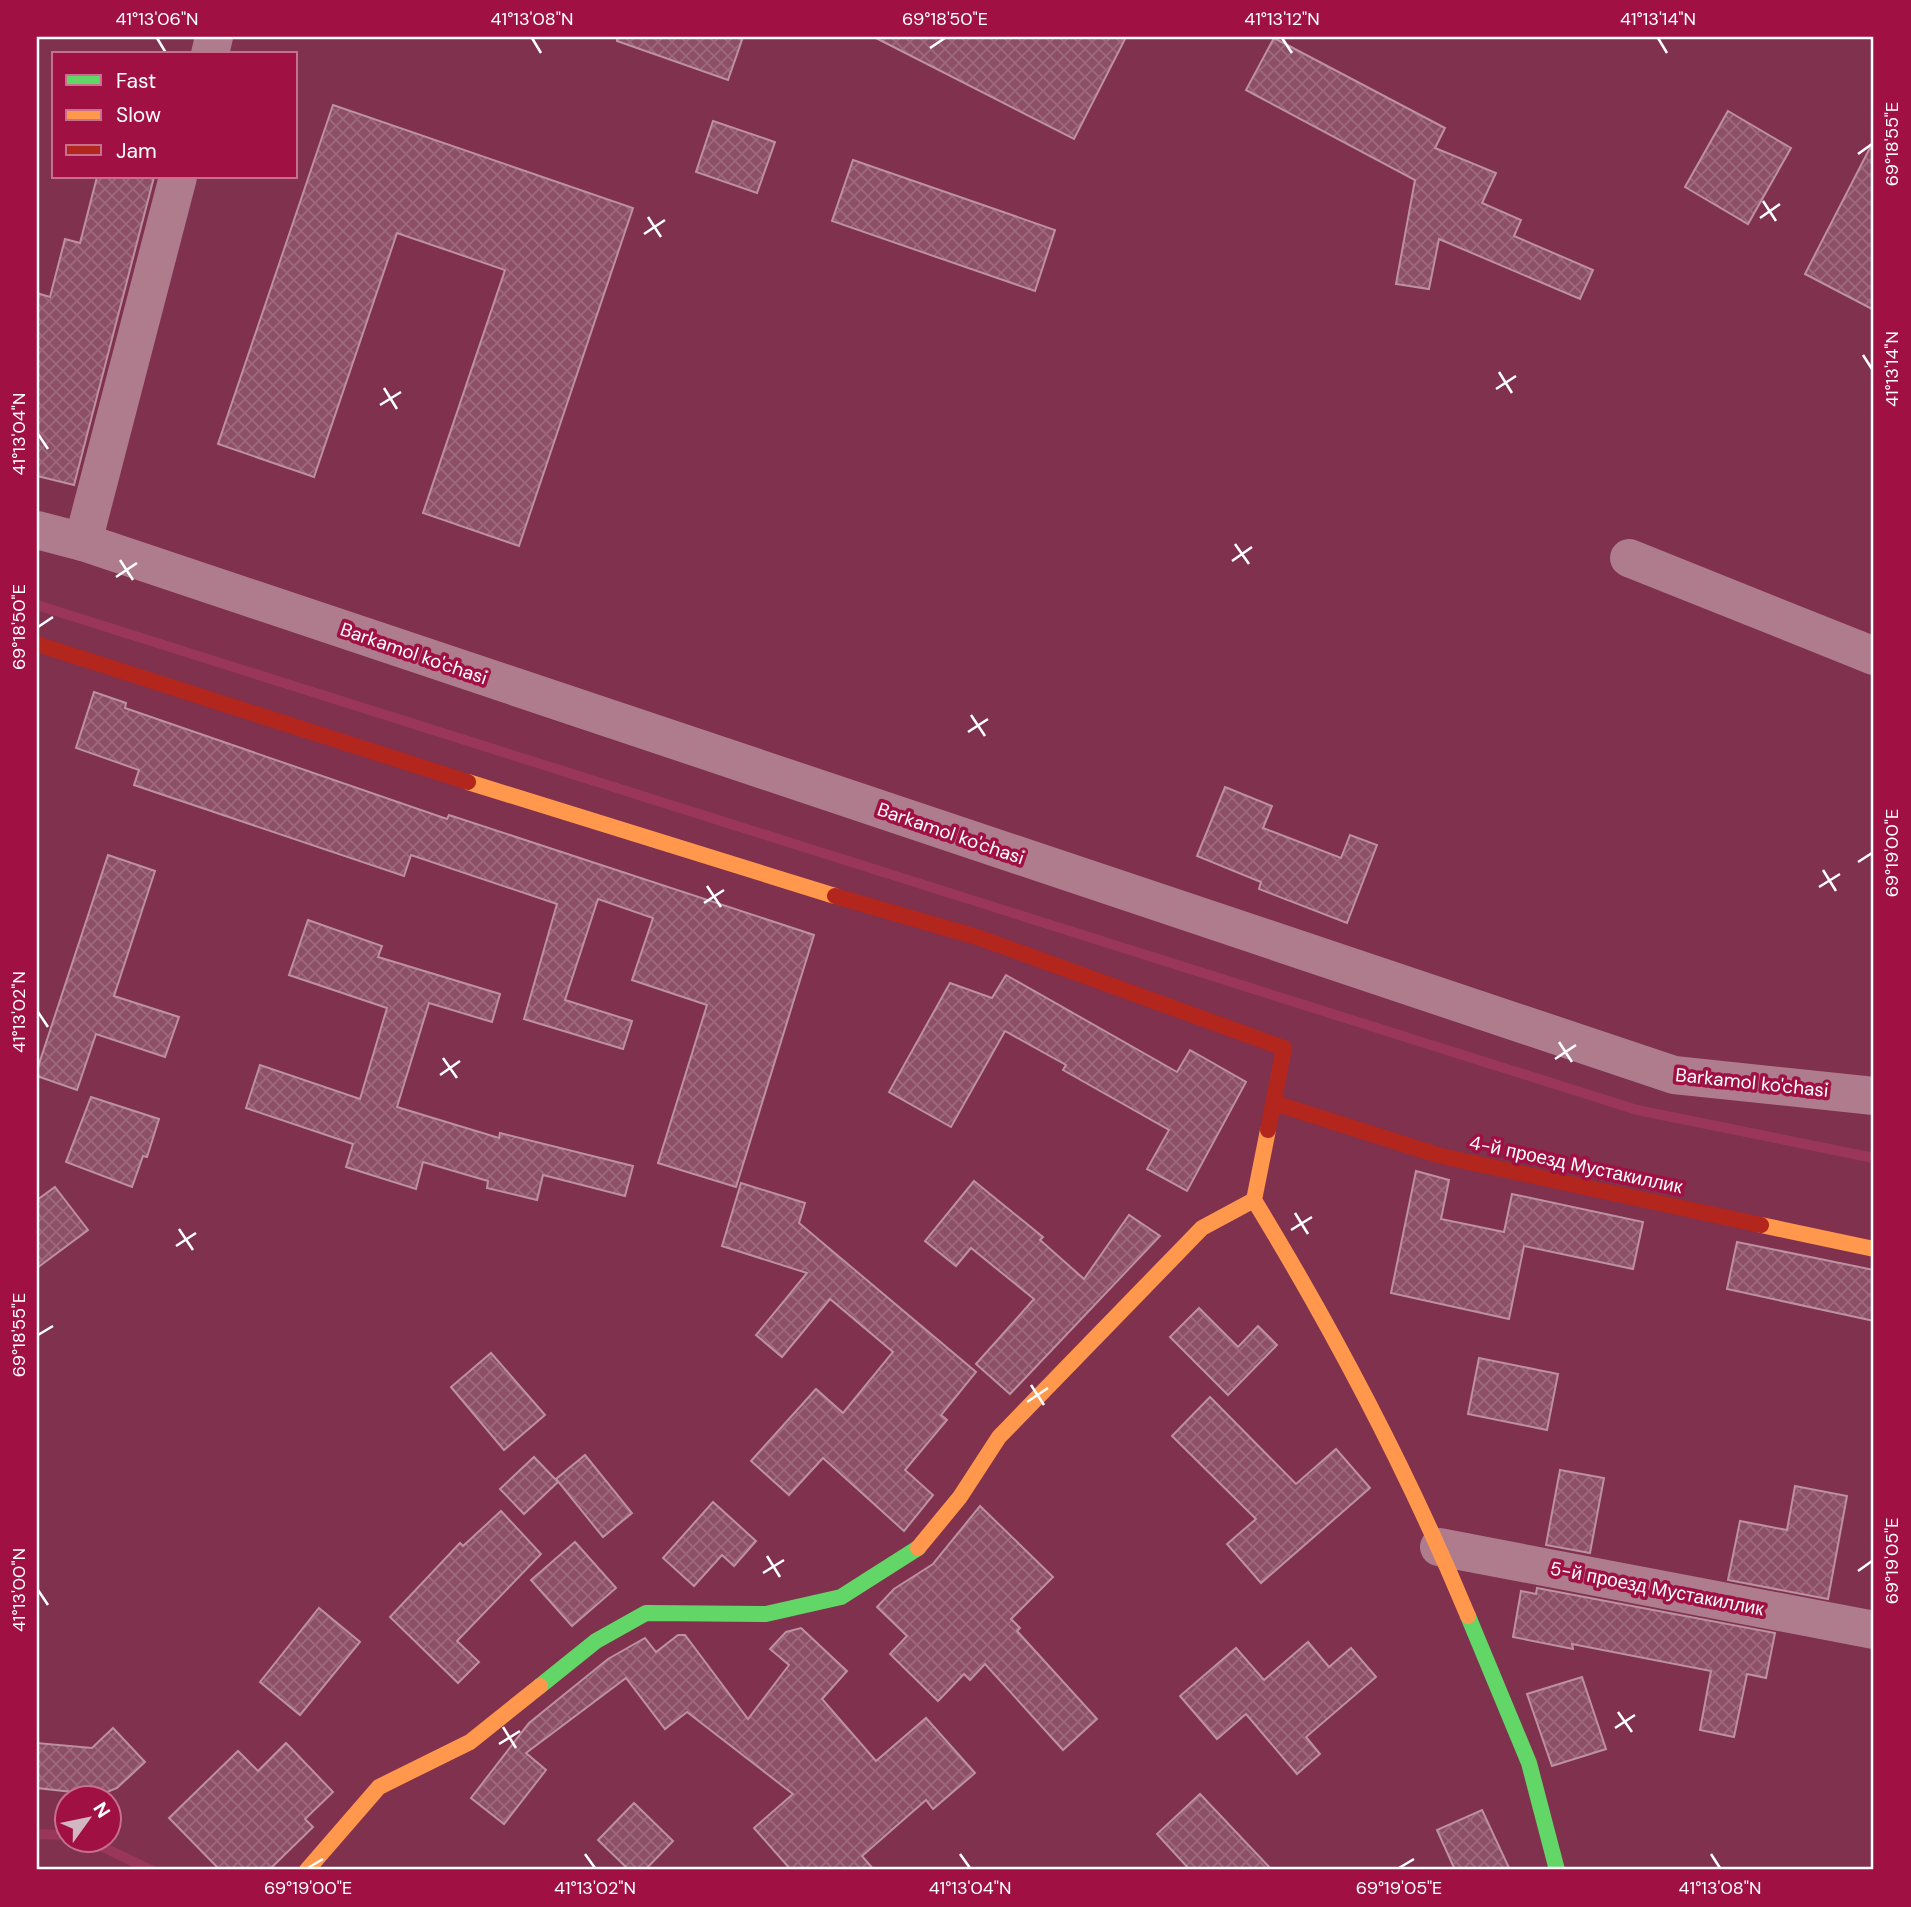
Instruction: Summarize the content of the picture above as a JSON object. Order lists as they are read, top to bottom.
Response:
{
  "streets": {
    "street": ["Barkamol ko'chasi", "4-й проезд Мустакиллик", "5-й проезд Мустакиллик"]
  },
  "legend": ["Fast", "Slow", "Jam"],
  "north": "top right",
  "coordinates": [
    "41°13'06\"N",
    "41°13'08\"N",
    "69°18'50\"E",
    "41°13'12\"N",
    "41°13'14\"N",
    "69°18'55\"E",
    "41°13'04\"N",
    "69°19'00\"E",
    "41°13'02\"N",
    "69°19'05\"E",
    "41°13'00\"N"
  ]
}
